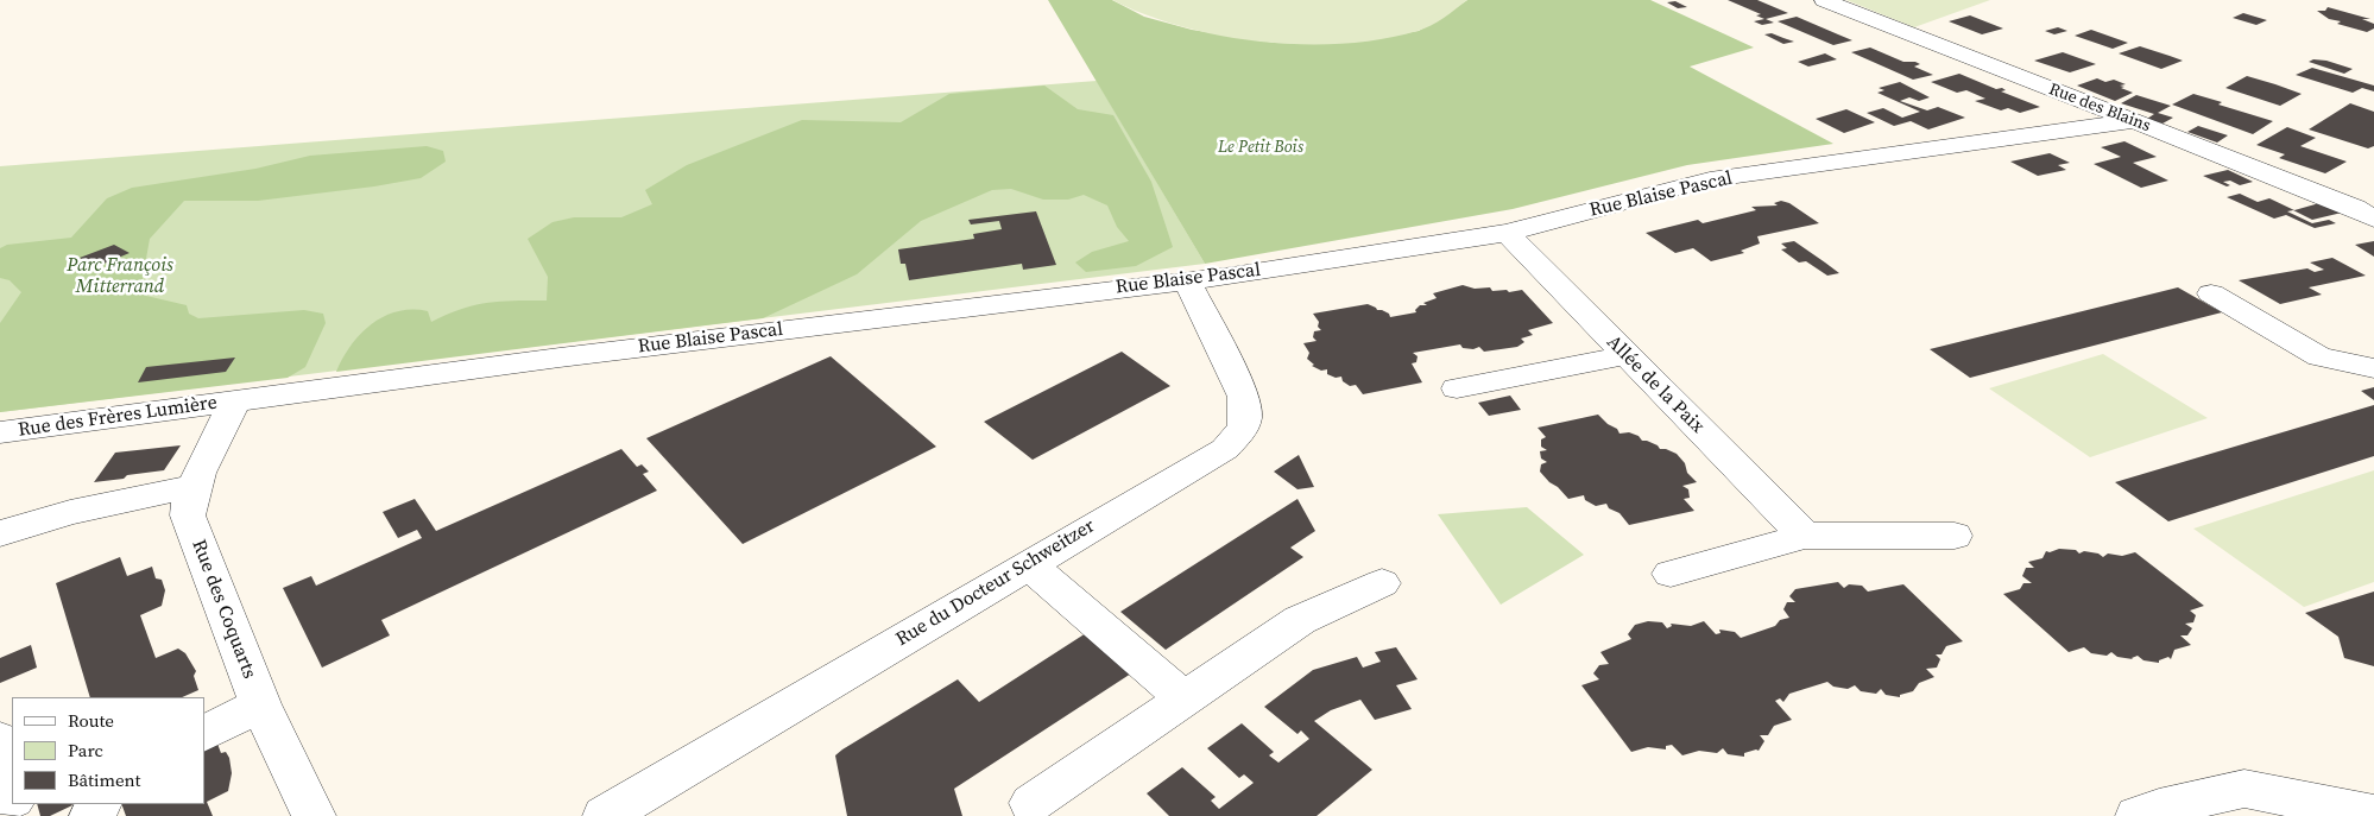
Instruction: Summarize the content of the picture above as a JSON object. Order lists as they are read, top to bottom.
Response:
{
  "streets": {
    "street": [
      "Rue des Blains",
      "Rue Blaise Pascal",
      "Allée de la Paix",
      "Rue des Frères Lumière",
      "Rue du Docteur Schweitzer",
      "Rue des Coquarts"
    ]
  },
  "crossings": [
    ["Rue des Blains", "Rue Blaise Pascal"],
    ["Rue Blaise Pascal", "Allée de la Paix"],
    ["Rue Blaise Pascal", "Rue des Frères Lumière"],
    ["Rue Blaise Pascal", "Rue du Docteur Schweitzer"],
    ["Rue Blaise Pascal", "Rue des Coquarts"],
    ["Rue des Frères Lumière", "Rue des Coquarts"]
  ],
  "parks": ["Le Petit Bois", "Parc François Mitterrand"],
  "legend": ["Route", "Parc", "Bâtiment"]
}
